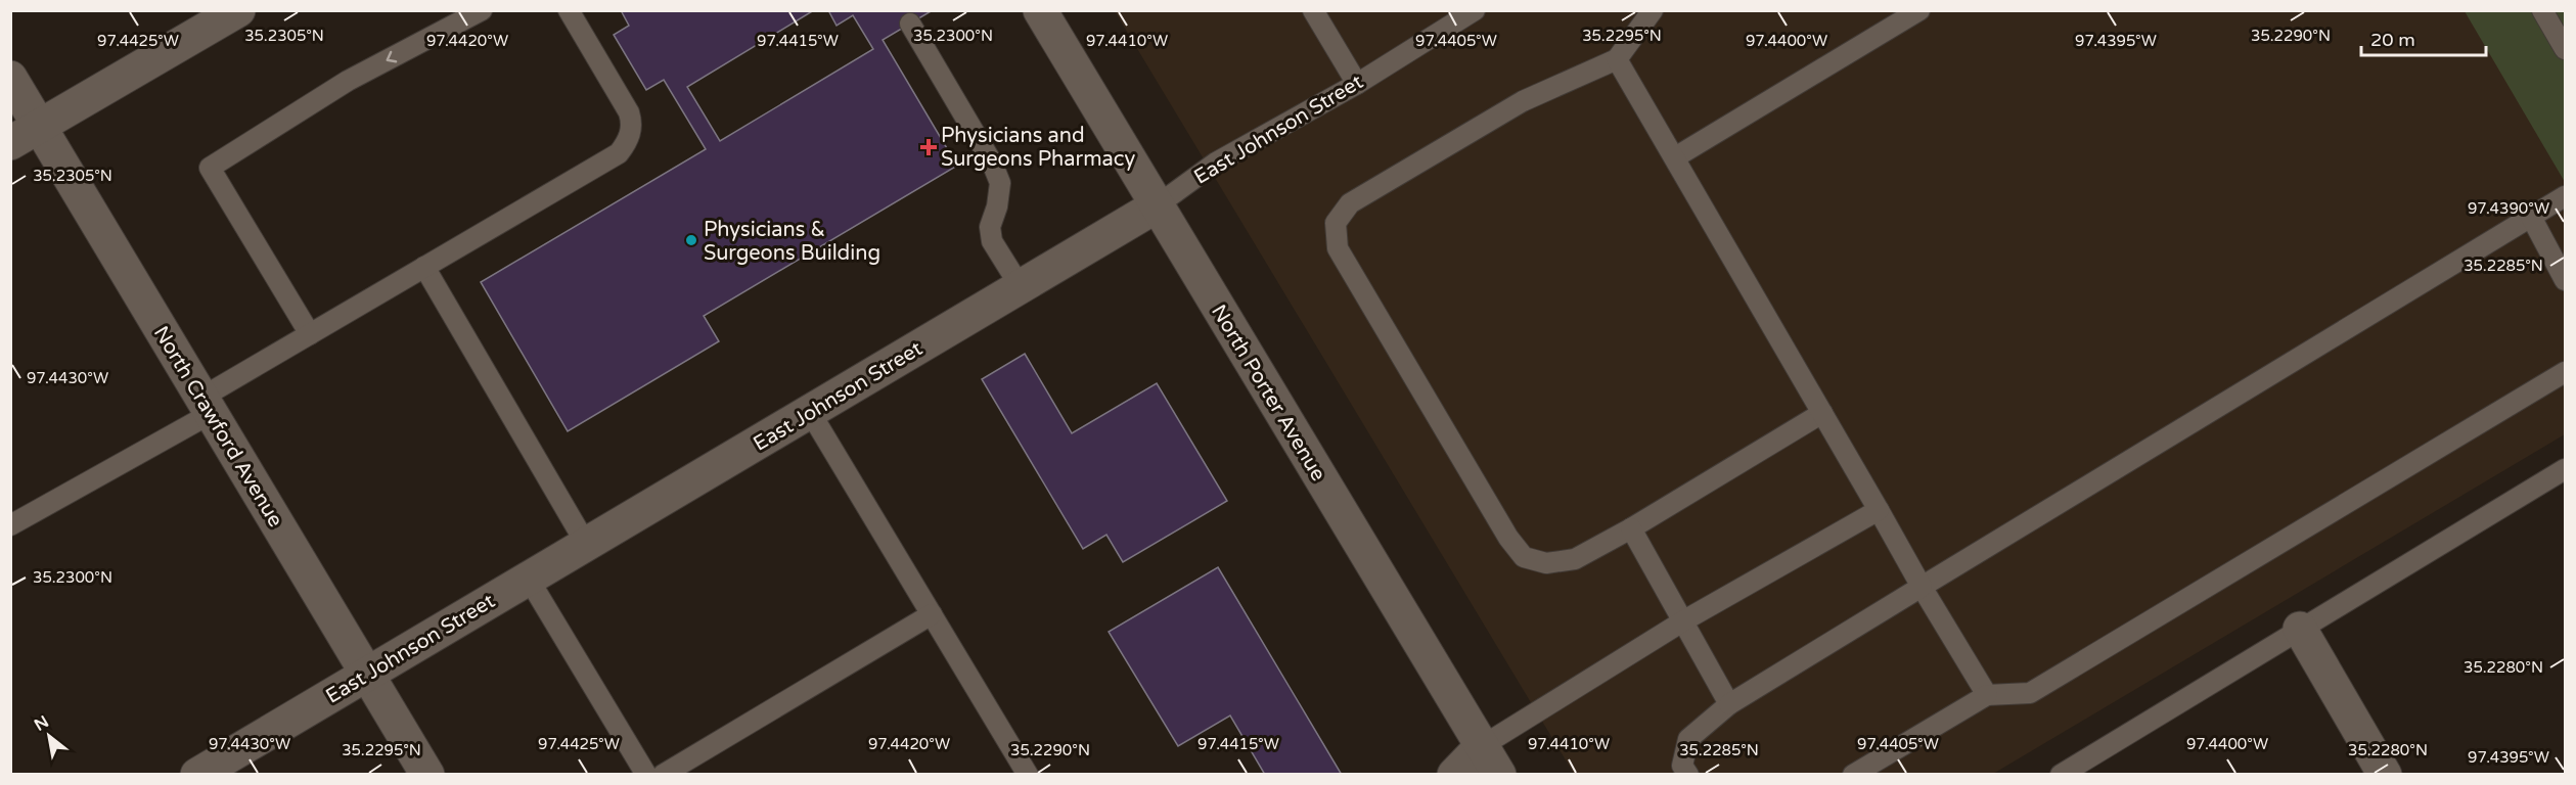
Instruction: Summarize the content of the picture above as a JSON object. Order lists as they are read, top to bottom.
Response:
{
  "streets": {
    "street": ["East Johnson Street", "North Porter Avenue", "North Crawford Avenue"]
  },
  "crossings": [
    ["East Johnson Street", "North Porter Avenue"],
    ["East Johnson Street", "North Crawford Avenue"]
  ],
  "places": {
    "health": ["Physicians and Surgeons Pharmacy"],
    "other": ["Physicians & Surgeons Building"]
  },
  "scale_bar": "20 m",
  "north": "top left",
  "coordinates": [
    "35.2305°N",
    "35.2300°N",
    "35.2295°N",
    "35.2290°N",
    "97.4410°W",
    "97.4425°W",
    "97.4420°W",
    "97.4415°W",
    "97.4405°W",
    "97.4400°W",
    "97.4395°W",
    "97.4390°W",
    "35.2285°N",
    "97.4430°W",
    "35.2280°N"
  ]
}
